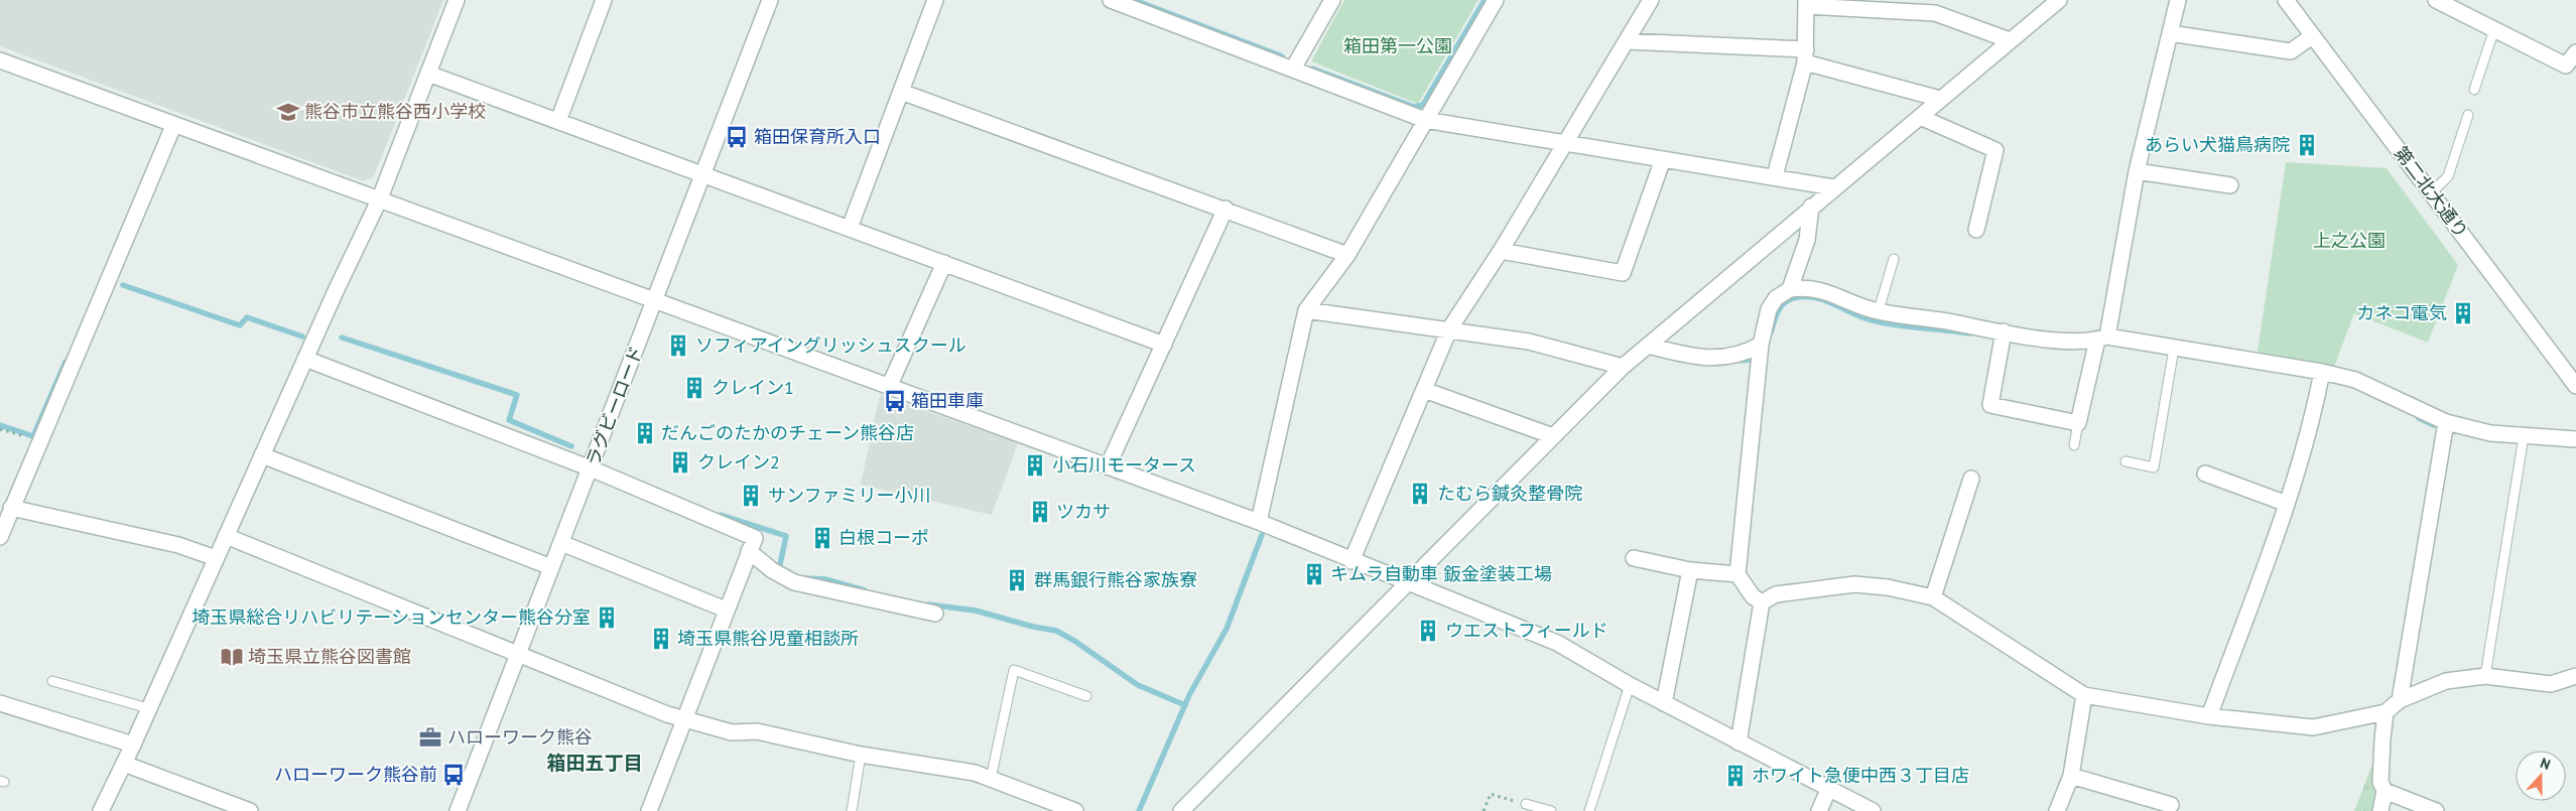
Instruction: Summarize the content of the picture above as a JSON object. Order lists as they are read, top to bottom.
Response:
{
  "streets": {
    "street": ["第二北大通り", "ラグビーロード"]
  },
  "districts": ["箱田五丁目"],
  "parks": ["箱田第一公園", "上之公園"],
  "places": {
    "school or university": ["熊谷市立熊谷西小学校"],
    "bus stop": ["箱田保育所入口", "箱田車庫", "ハローワーク熊谷前"],
    "building": [
      "あらい犬猫鳥病院",
      "カネコ電気",
      "ソフィアイングリッシュスクール",
      "クレイン1",
      "だんごのたかのチェーン熊谷店",
      "クレイン2",
      "小石川モータース",
      "たむら鍼灸整骨院",
      "サンファミリー小川",
      "ツカサ",
      "白根コーポ",
      "キムラ自動車 鈑金塗装工場",
      "群馬銀行熊谷家族寮",
      "埼玉県総合リハビリテーションセンター熊谷分室",
      "ウエストフィールド",
      "埼玉県熊谷児童相談所",
      "ホワイト急便中西３丁目店"
    ],
    "library": ["埼玉県立熊谷図書館"],
    "office": ["ハローワーク熊谷"]
  },
  "north": "top"
}
